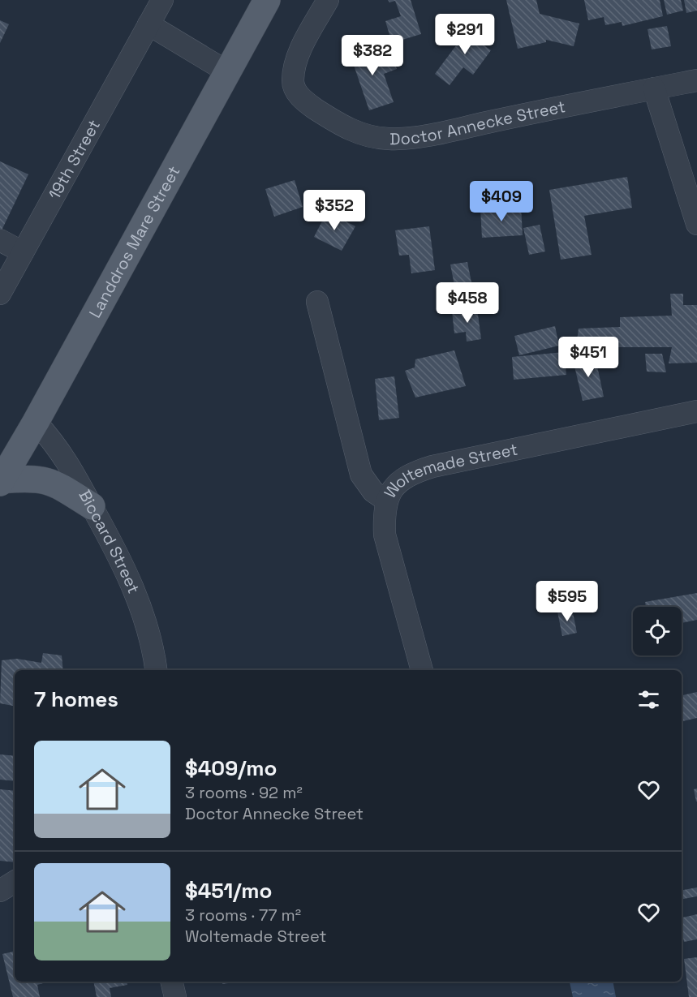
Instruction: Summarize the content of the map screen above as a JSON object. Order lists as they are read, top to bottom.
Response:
{
  "streets": {
    "main road": ["Landdros Mare Street"],
    "street": [
      "Doctor Annecke Street",
      "19th Street",
      "Woltemade Street",
      "Biccard Street"
    ]
  },
  "crossings": [
    ["Landdros Mare Street", "Biccard Street"]
  ],
  "page": {
    "price": [
      "$291",
      "$382",
      "$409",
      "$352",
      "$458",
      "$451",
      "$595"
    ],
    "heading": "7 homes",
    "list": [
      {
        "name": "$409/mo",
        "note": "3 rooms · 92 m² · Doctor Annecke Street"
      },
      {
        "name": "$451/mo",
        "note": "3 rooms · 77 m² · Woltemade Street"
      }
    ]
  }
}
